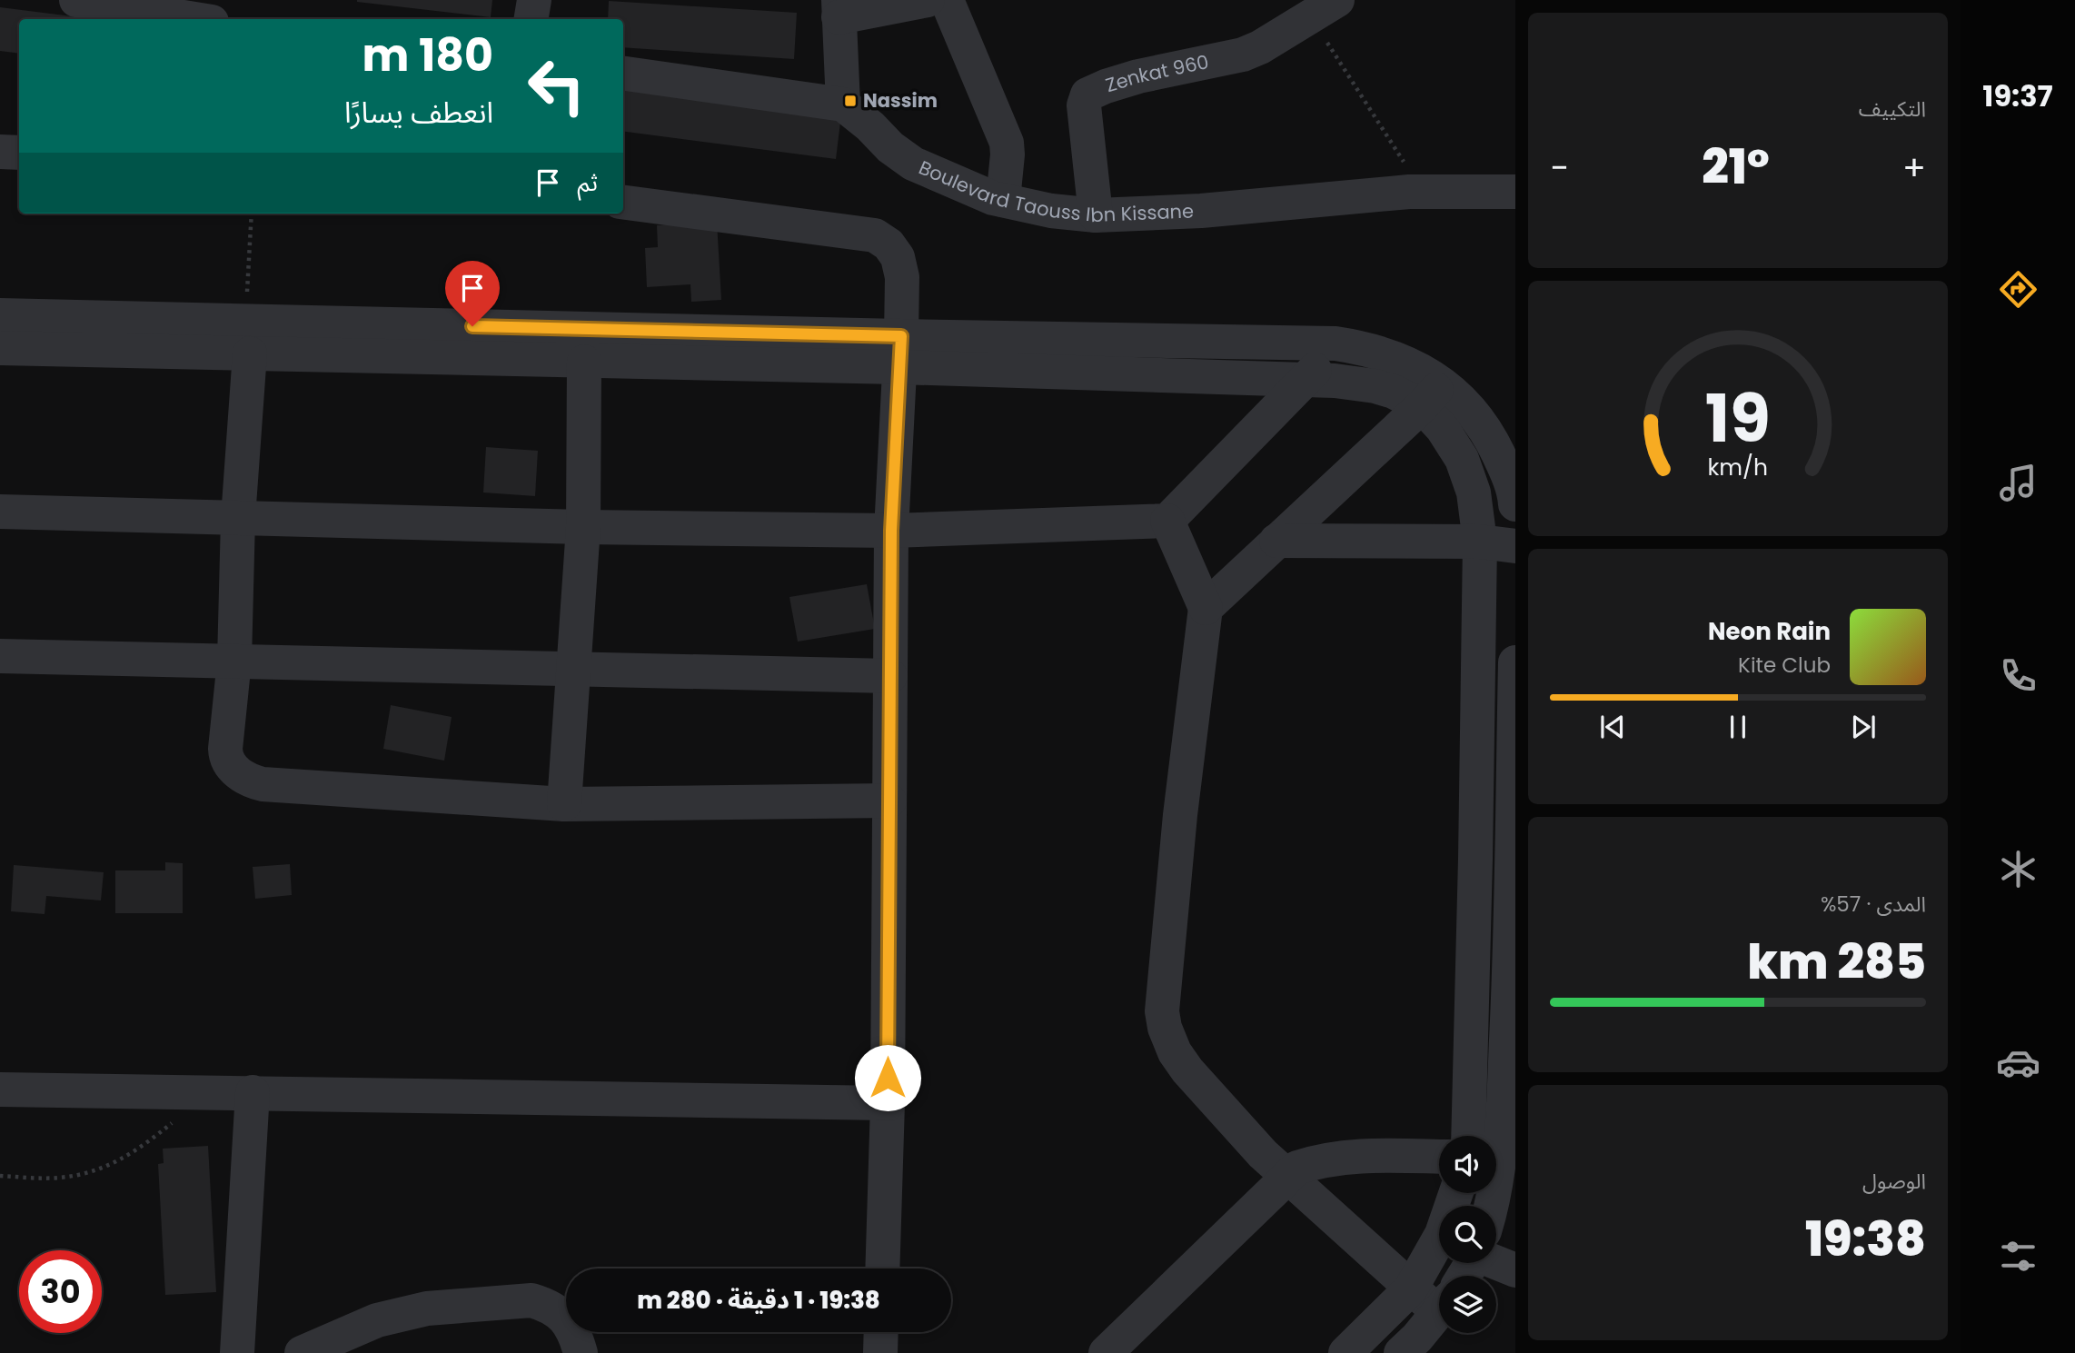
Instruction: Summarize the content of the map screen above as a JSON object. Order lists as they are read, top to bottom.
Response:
{
  "streets": {
    "street": ["Zenkat 960", "Boulevard Taouss Ibn Kissane"]
  },
  "crossings": [
    ["Zenkat 960", "Boulevard Taouss Ibn Kissane"]
  ],
  "places": {
    "transit": ["Nassim"]
  },
  "page": {
    "tabs": "19:37",
    "tile": [
      "التكييف",
      ["المدى · 57%", "285 km"],
      ["الوصول", "19:38"]
    ],
    "turn": ["180 m", "انعطف يسارًا"],
    "heat": ["−", "21°", "+"],
    "then": "ثم",
    "song": ["Neon Rain", "Kite Club"],
    "limit": "30",
    "trip": "19:38 · 1 دقيقة · 280 m",
    "gauge": ["19", "km/h"]
  }
}
